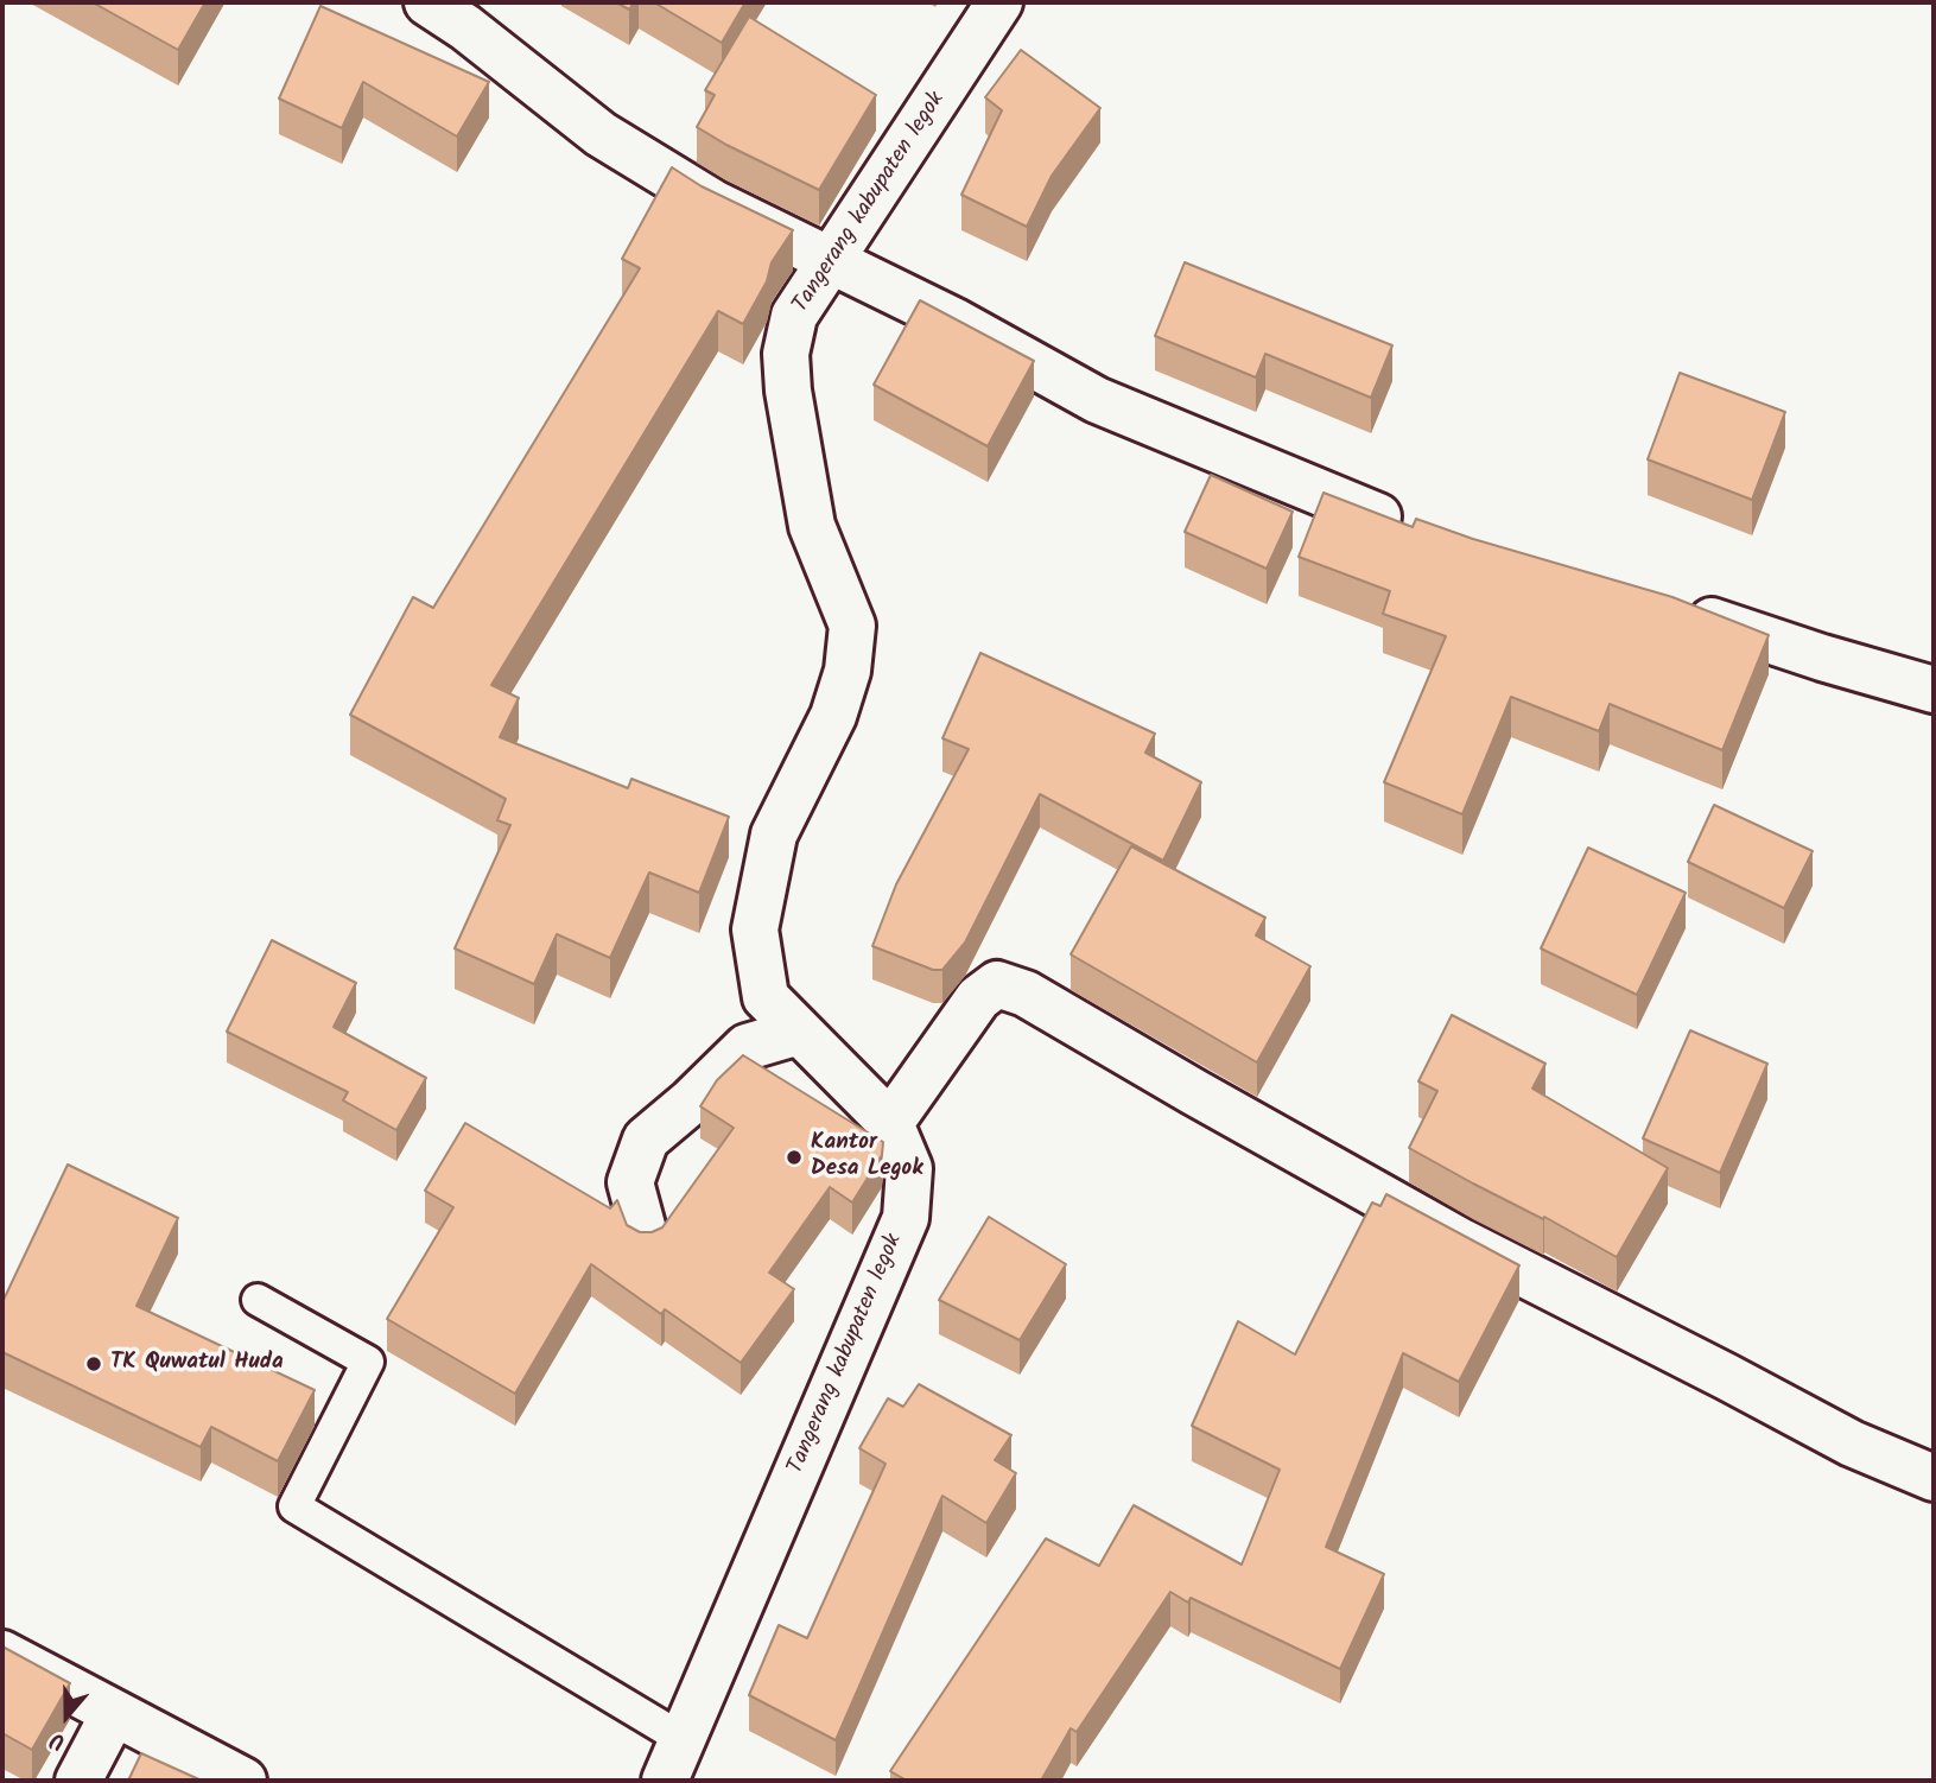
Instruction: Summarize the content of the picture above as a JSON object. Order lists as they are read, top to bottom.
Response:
{
  "streets": {
    "street": ["Tangerang kabupaten legok"]
  },
  "places": ["Kantor Desa Legok", "TK Quwatul Huda"],
  "north": "bottom"
}
